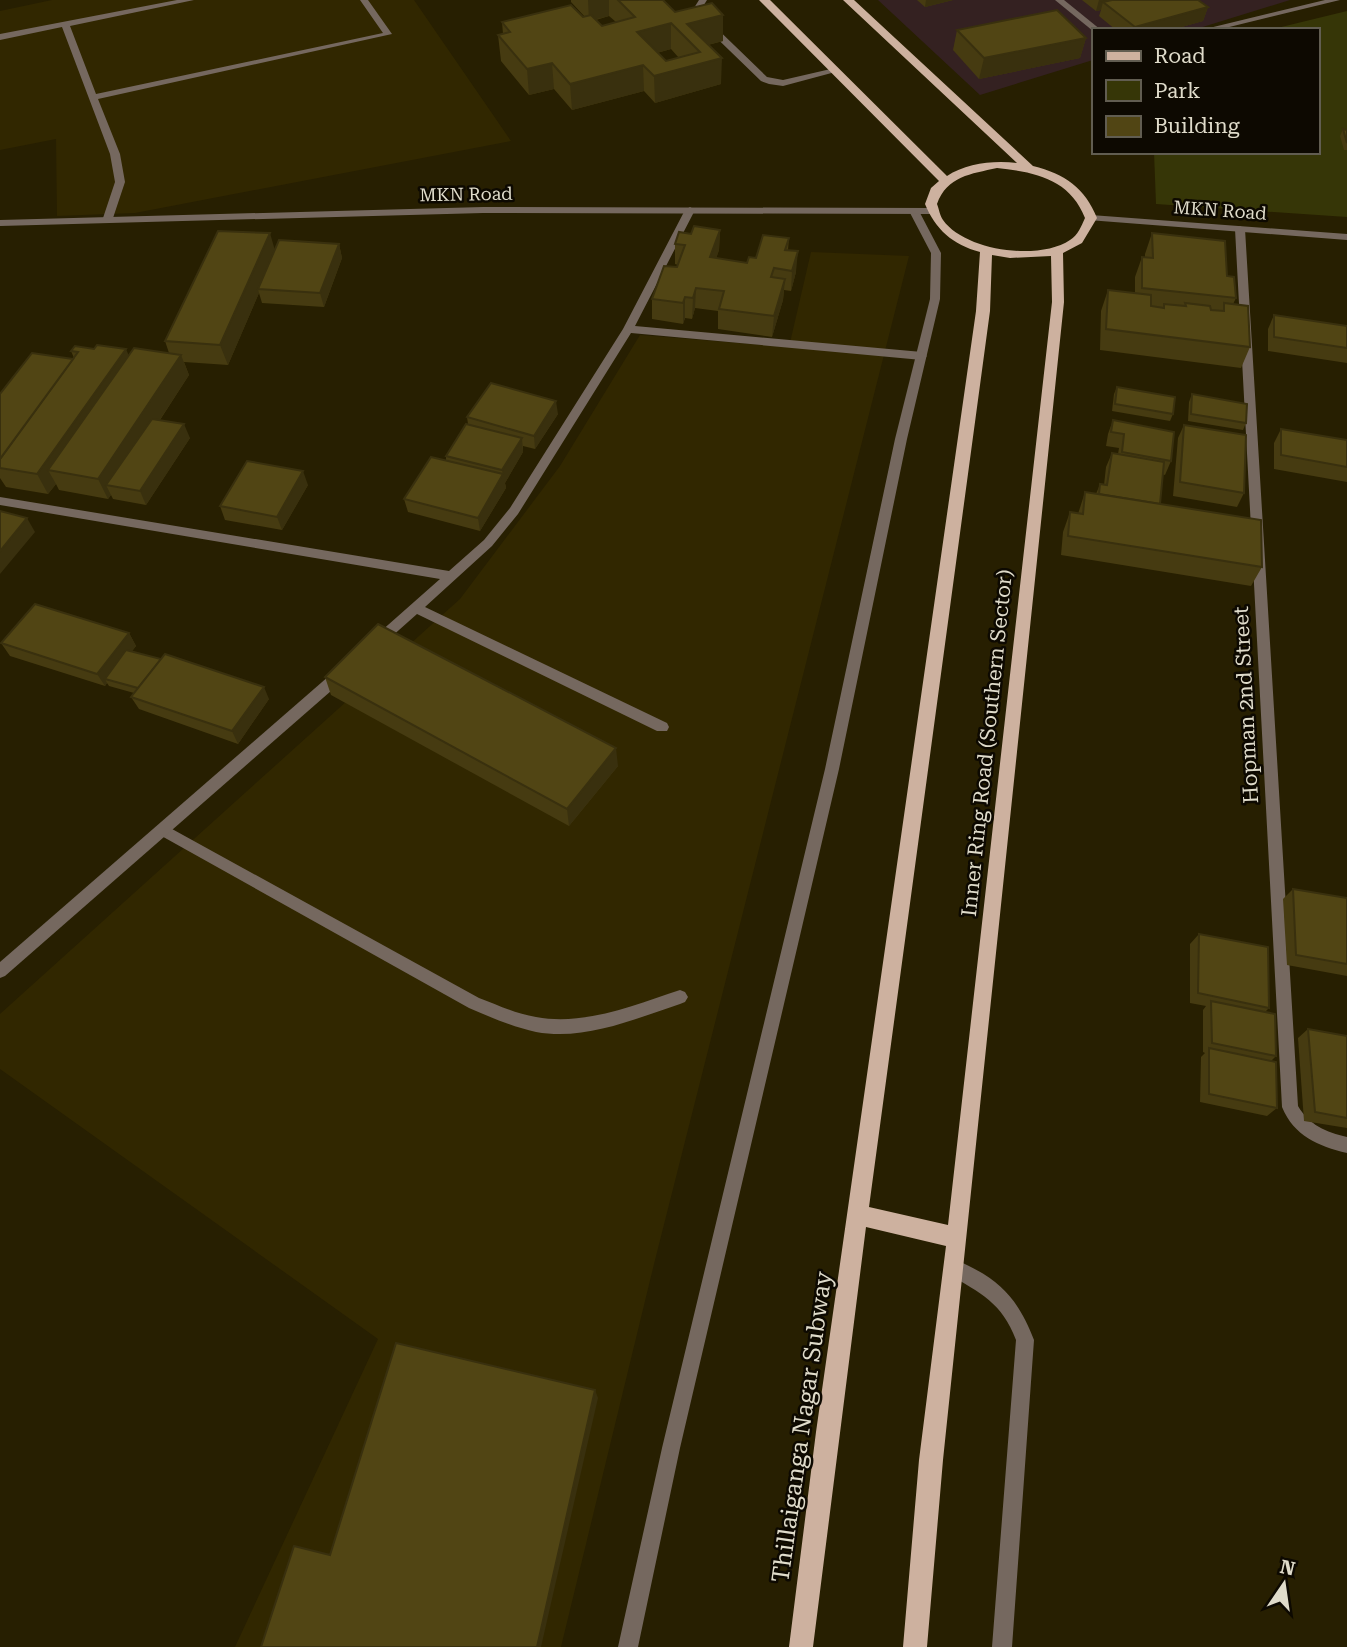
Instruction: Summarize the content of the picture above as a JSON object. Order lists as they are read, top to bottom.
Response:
{
  "streets": {
    "main road": ["Inner Ring Road (Southern Sector)", "Thillaiganga Nagar Subway"],
    "street": ["MKN Road", "Hopman 2nd Street"]
  },
  "crossings": [
    ["MKN Road", "Hopman 2nd Street"],
    ["MKN Road", "Inner Ring Road (Southern Sector)"]
  ],
  "legend": ["Road", "Park", "Building"],
  "north": "top"
}
